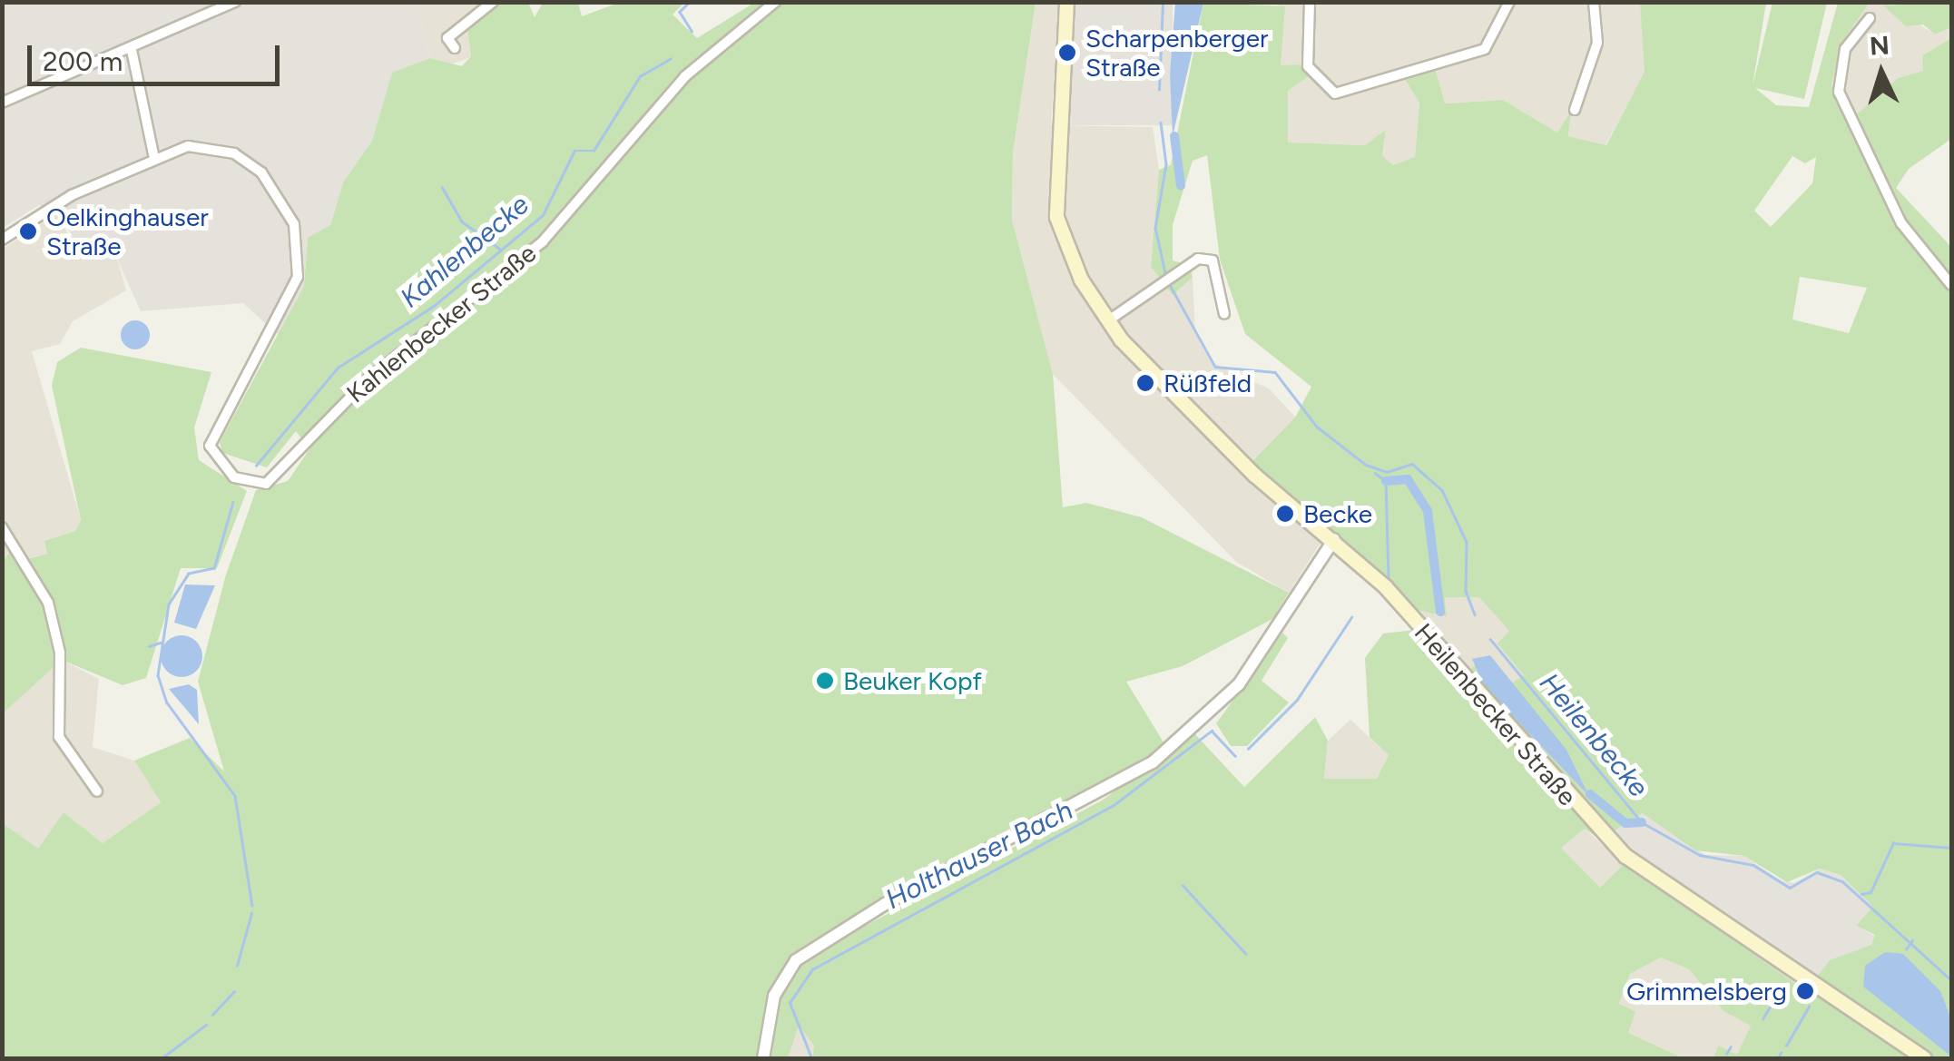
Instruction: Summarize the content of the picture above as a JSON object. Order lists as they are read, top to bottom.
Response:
{
  "streets": {
    "main road": ["Heilenbecker Straße"],
    "street": ["Kahlenbecker Straße"]
  },
  "water": ["Kahlenbecke", "Heilenbecke", "Holthauser Bach"],
  "places": [
    "Scharpenberger Straße",
    "Oelkinghauser Straße",
    "Rüßfeld",
    "Becke",
    "Beuker Kopf",
    "Grimmelsberg"
  ],
  "scale_bar": "200 m",
  "north": "top"
}
